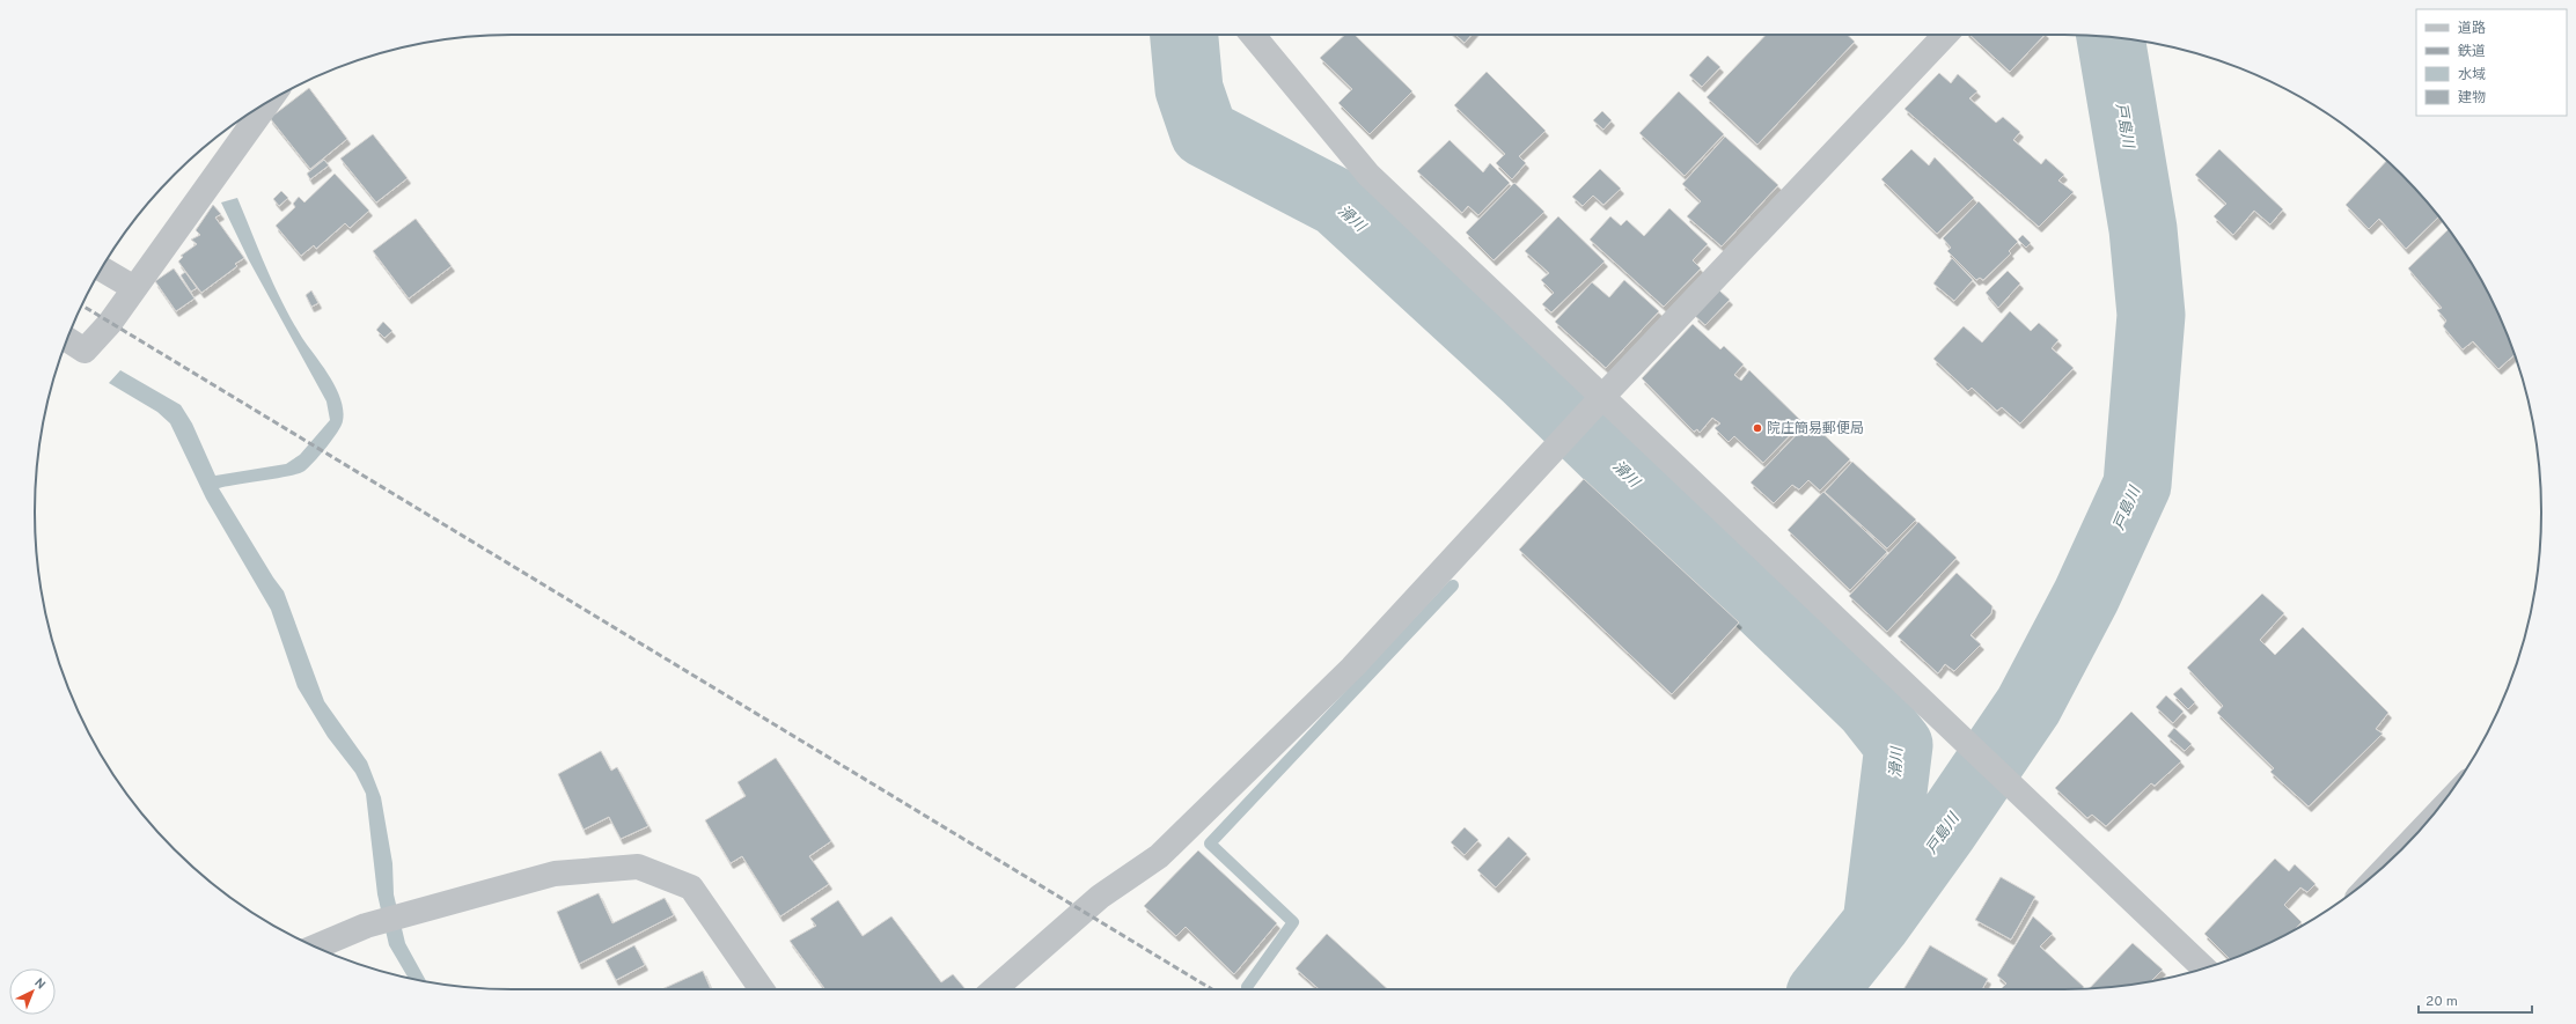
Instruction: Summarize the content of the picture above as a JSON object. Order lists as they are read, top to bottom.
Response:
{
  "water": ["戸島川", "滑川"],
  "places": ["院庄簡易郵便局"],
  "legend": [
    "道路",
    "鉄道",
    "水域",
    "建物"
  ],
  "scale_bar": "20 m",
  "north": "top right"
}
